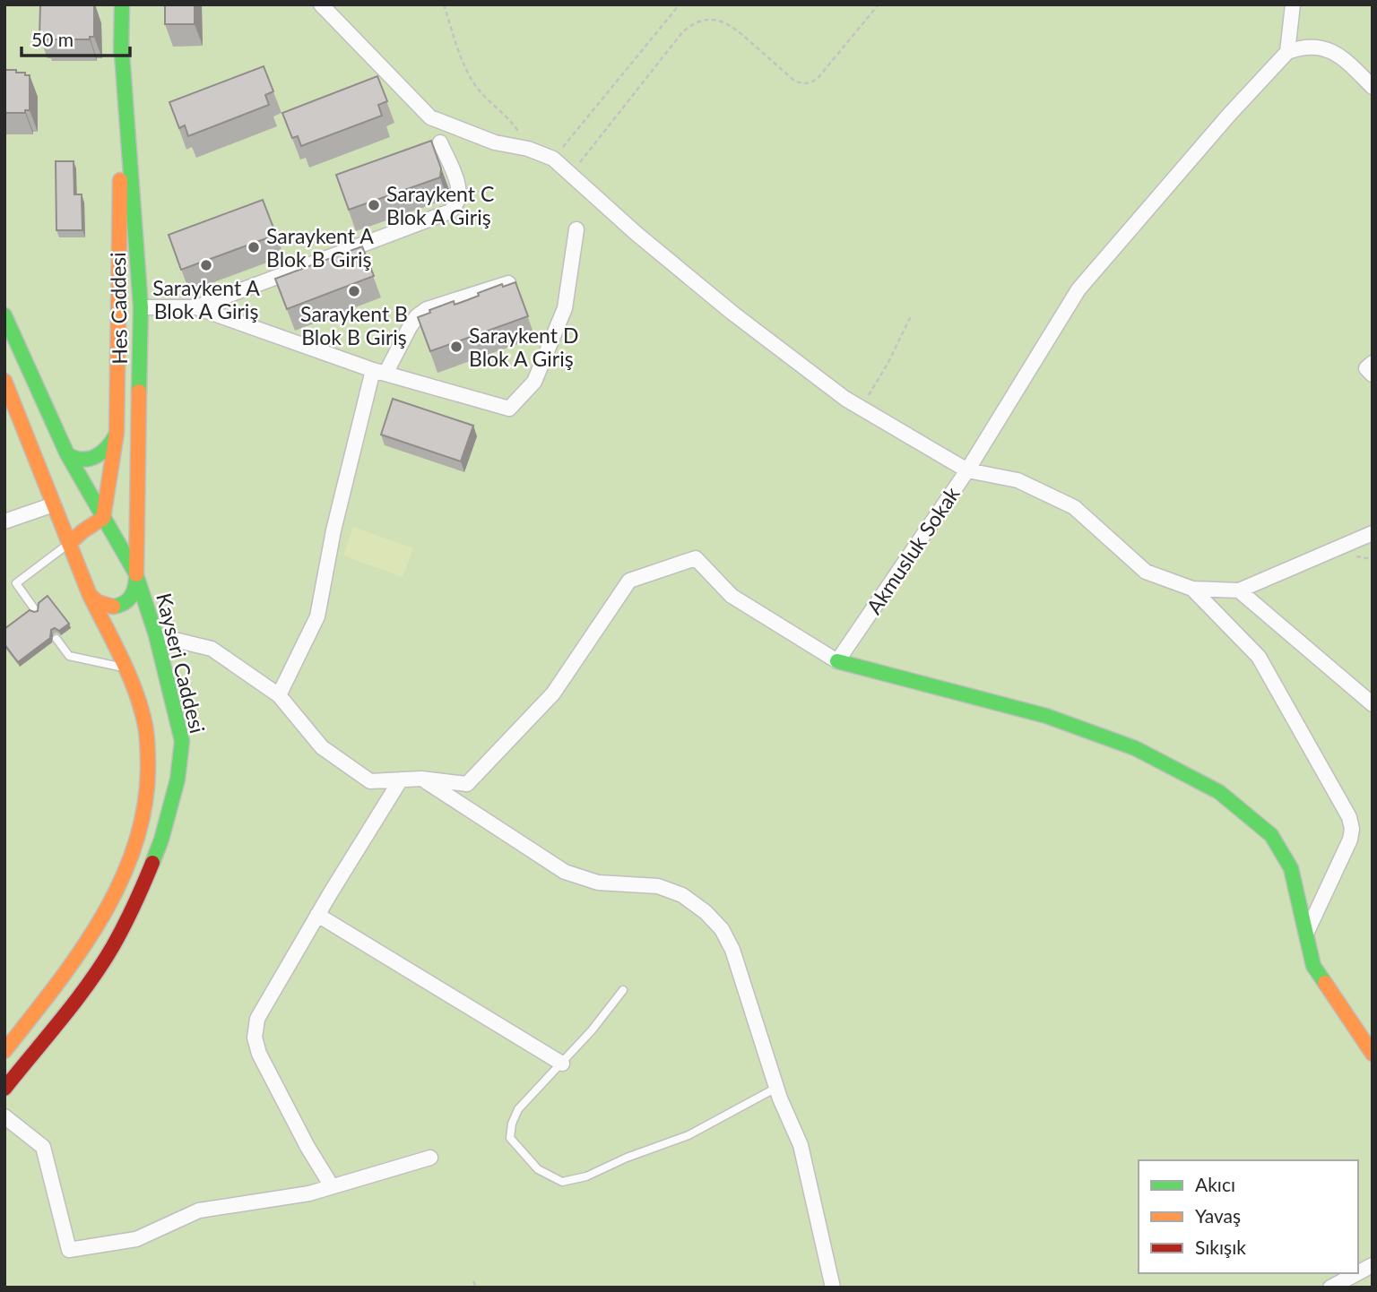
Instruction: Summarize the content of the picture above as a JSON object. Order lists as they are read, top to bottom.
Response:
{
  "streets": {
    "street": ["Hes Caddesi", "Akmusluk Sokak", "Kayseri Caddesi"]
  },
  "crossings": [
    ["Hes Caddesi", "Kayseri Caddesi"]
  ],
  "places": [
    "Saraykent C Blok A Giriş",
    "Saraykent A Blok B Giriş",
    "Saraykent A Blok A Giriş",
    "Saraykent B Blok B Giriş",
    "Saraykent D Blok A Giriş"
  ],
  "legend": ["Akıcı", "Yavaş", "Sıkışık"],
  "scale_bar": "50 m"
}
